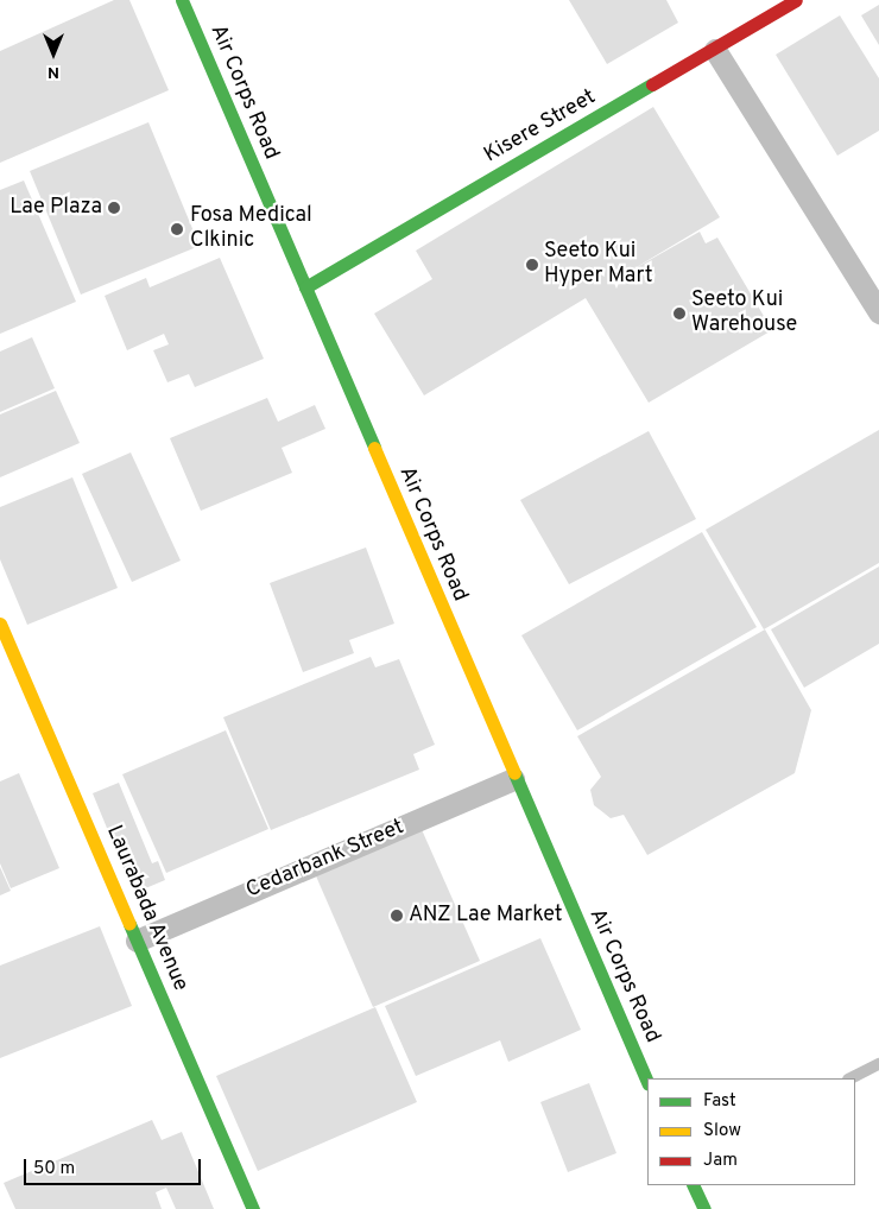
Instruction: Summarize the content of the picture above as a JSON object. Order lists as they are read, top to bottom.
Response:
{
  "streets": {
    "street": [
      "Air Corps Road",
      "Kisere Street",
      "Cedarbank Street",
      "Laurabada Avenue"
    ]
  },
  "crossings": [
    ["Air Corps Road", "Kisere Street"],
    ["Air Corps Road", "Cedarbank Street"],
    ["Cedarbank Street", "Laurabada Avenue"]
  ],
  "places": [
    "Lae Plaza",
    "Fosa Medical Clkinic",
    "Seeto Kui Hyper Mart",
    "Seeto Kui Warehouse",
    "ANZ Lae Market"
  ],
  "legend": ["Fast", "Slow", "Jam"],
  "scale_bar": "50 m",
  "north": "bottom"
}
